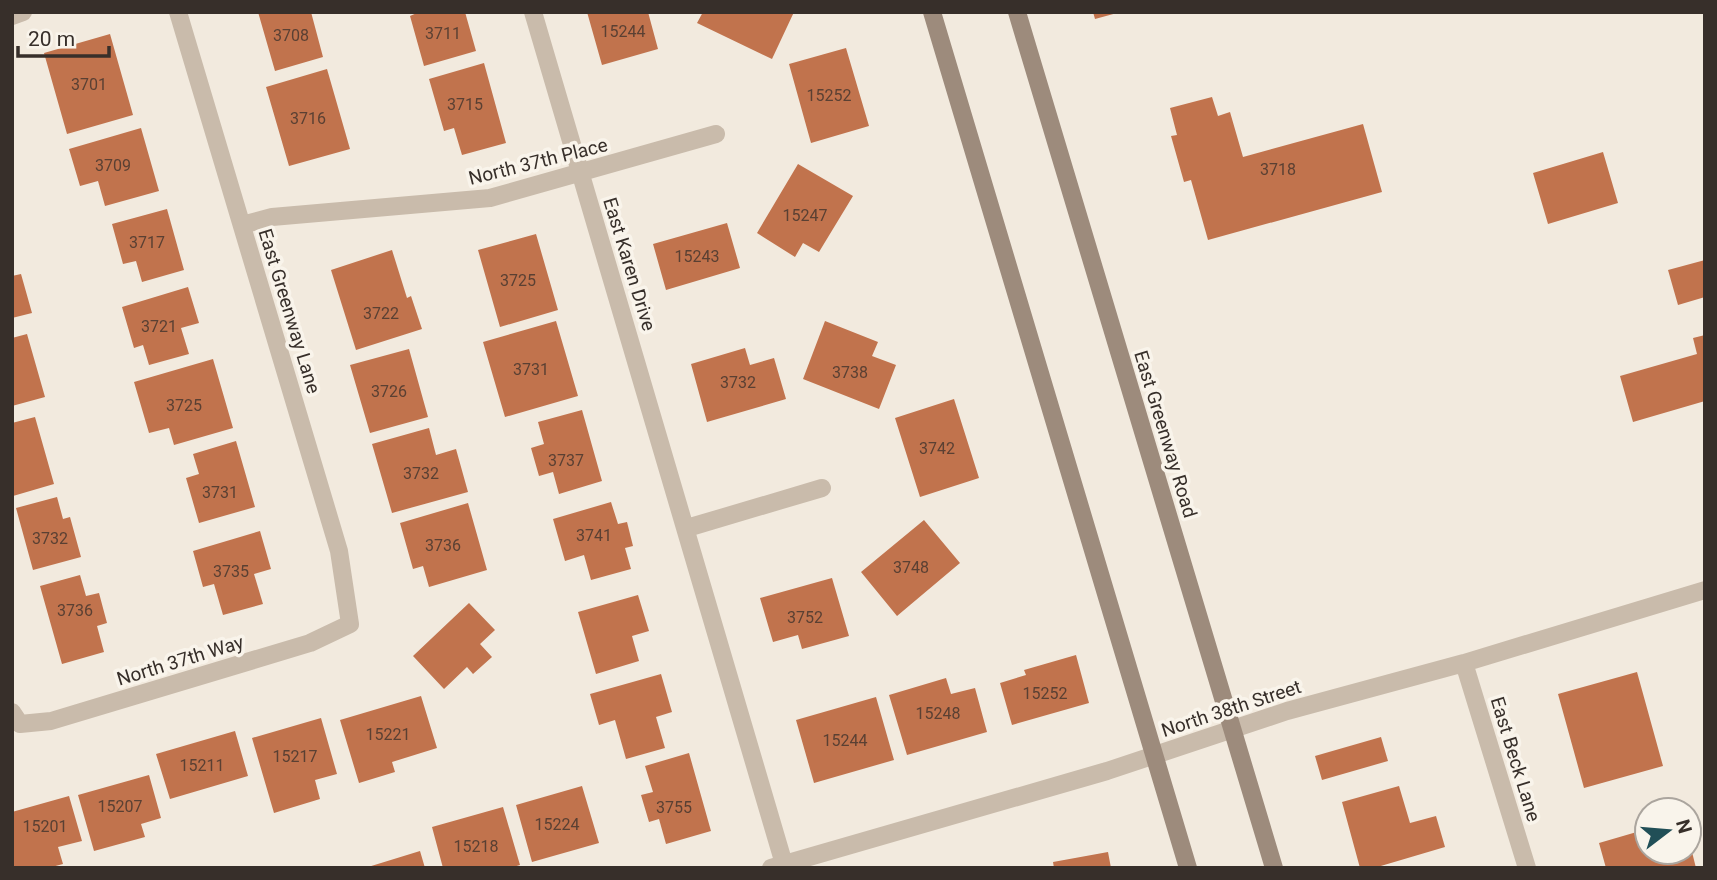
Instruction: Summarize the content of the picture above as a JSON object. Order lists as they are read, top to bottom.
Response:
{
  "streets": {
    "main road": ["East Greenway Road"],
    "street": [
      "North 37th Place",
      "East Karen Drive",
      "East Greenway Lane",
      "North 37th Way",
      "North 38th Street",
      "East Beck Lane"
    ]
  },
  "crossings": [
    ["North 37th Place", "East Karen Drive"],
    ["North 37th Place", "East Greenway Lane"],
    ["East Karen Drive", "North 38th Street"],
    ["East Greenway Lane", "North 37th Way"],
    ["East Greenway Road", "North 38th Street"],
    ["North 38th Street", "East Beck Lane"]
  ],
  "house_numbers": [
    "15244",
    "3711",
    "3708",
    "3701",
    "15252",
    "3715",
    "3716",
    "3709",
    "3718",
    "15247",
    "3717",
    "15243",
    "3725",
    "3722",
    "3721",
    "3731",
    "3738",
    "3732",
    "3726",
    "3725",
    "3742",
    "3737",
    "3732",
    "3731",
    "3741",
    "3732",
    "3736",
    "3748",
    "3735",
    "3736",
    "3752",
    "15252",
    "15248",
    "15221",
    "15244",
    "15217",
    "15211",
    "15207",
    "3755",
    "15224",
    "15201",
    "15218"
  ],
  "scale_bar": "20 m",
  "north": "right"
}
